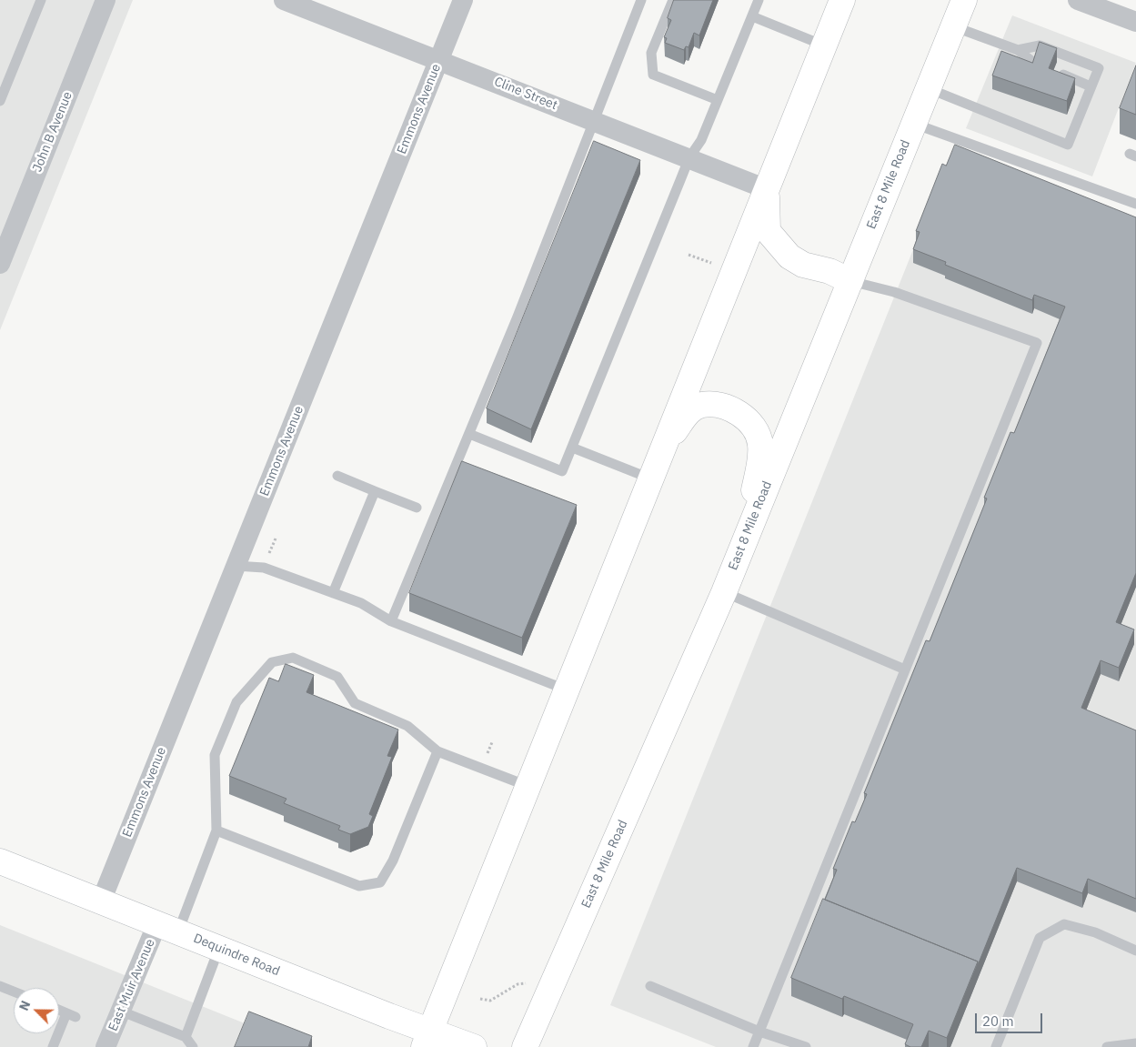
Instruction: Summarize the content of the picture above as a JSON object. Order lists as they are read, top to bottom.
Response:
{
  "streets": {
    "main road": ["East 8 Mile Road", "Dequindre Road"],
    "street": [
      "Cline Street",
      "Emmons Avenue",
      "John B Avenue",
      "East Muir Avenue"
    ]
  },
  "crossings": [
    ["Cline Street", "Emmons Avenue"],
    ["Emmons Avenue", "Dequindre Road"],
    ["Dequindre Road", "East Muir Avenue"]
  ],
  "scale_bar": "20 m",
  "north": "top left"
}
